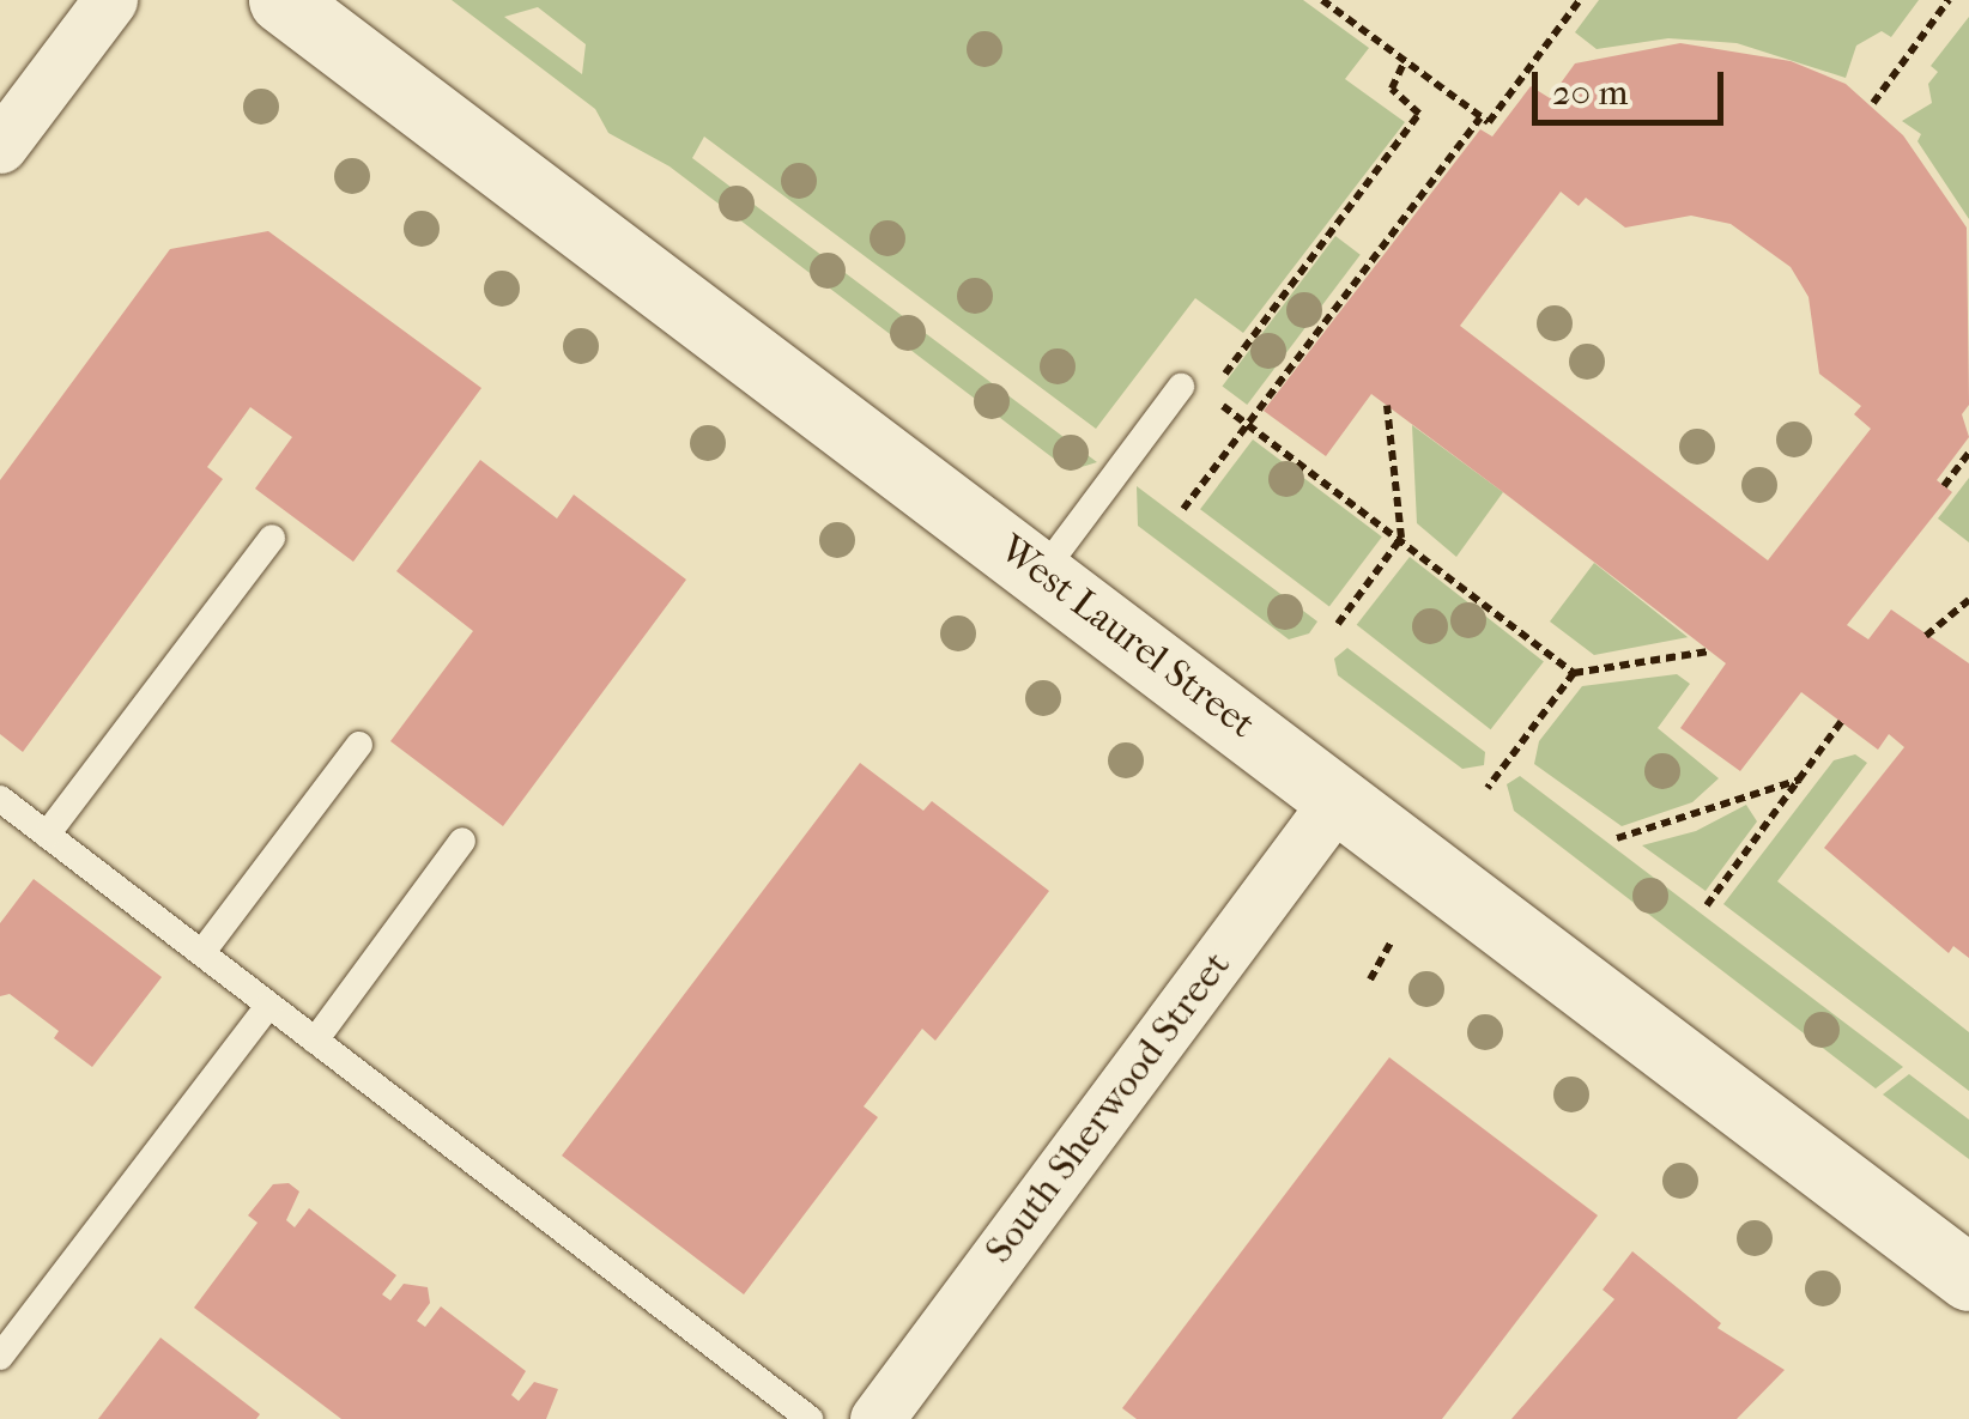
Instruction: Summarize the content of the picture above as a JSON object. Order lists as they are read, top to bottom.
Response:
{
  "streets": {
    "main road": ["West Laurel Street"],
    "street": ["South Sherwood Street"]
  },
  "crossings": [
    ["West Laurel Street", "South Sherwood Street"]
  ],
  "scale_bar": "20 m"
}
